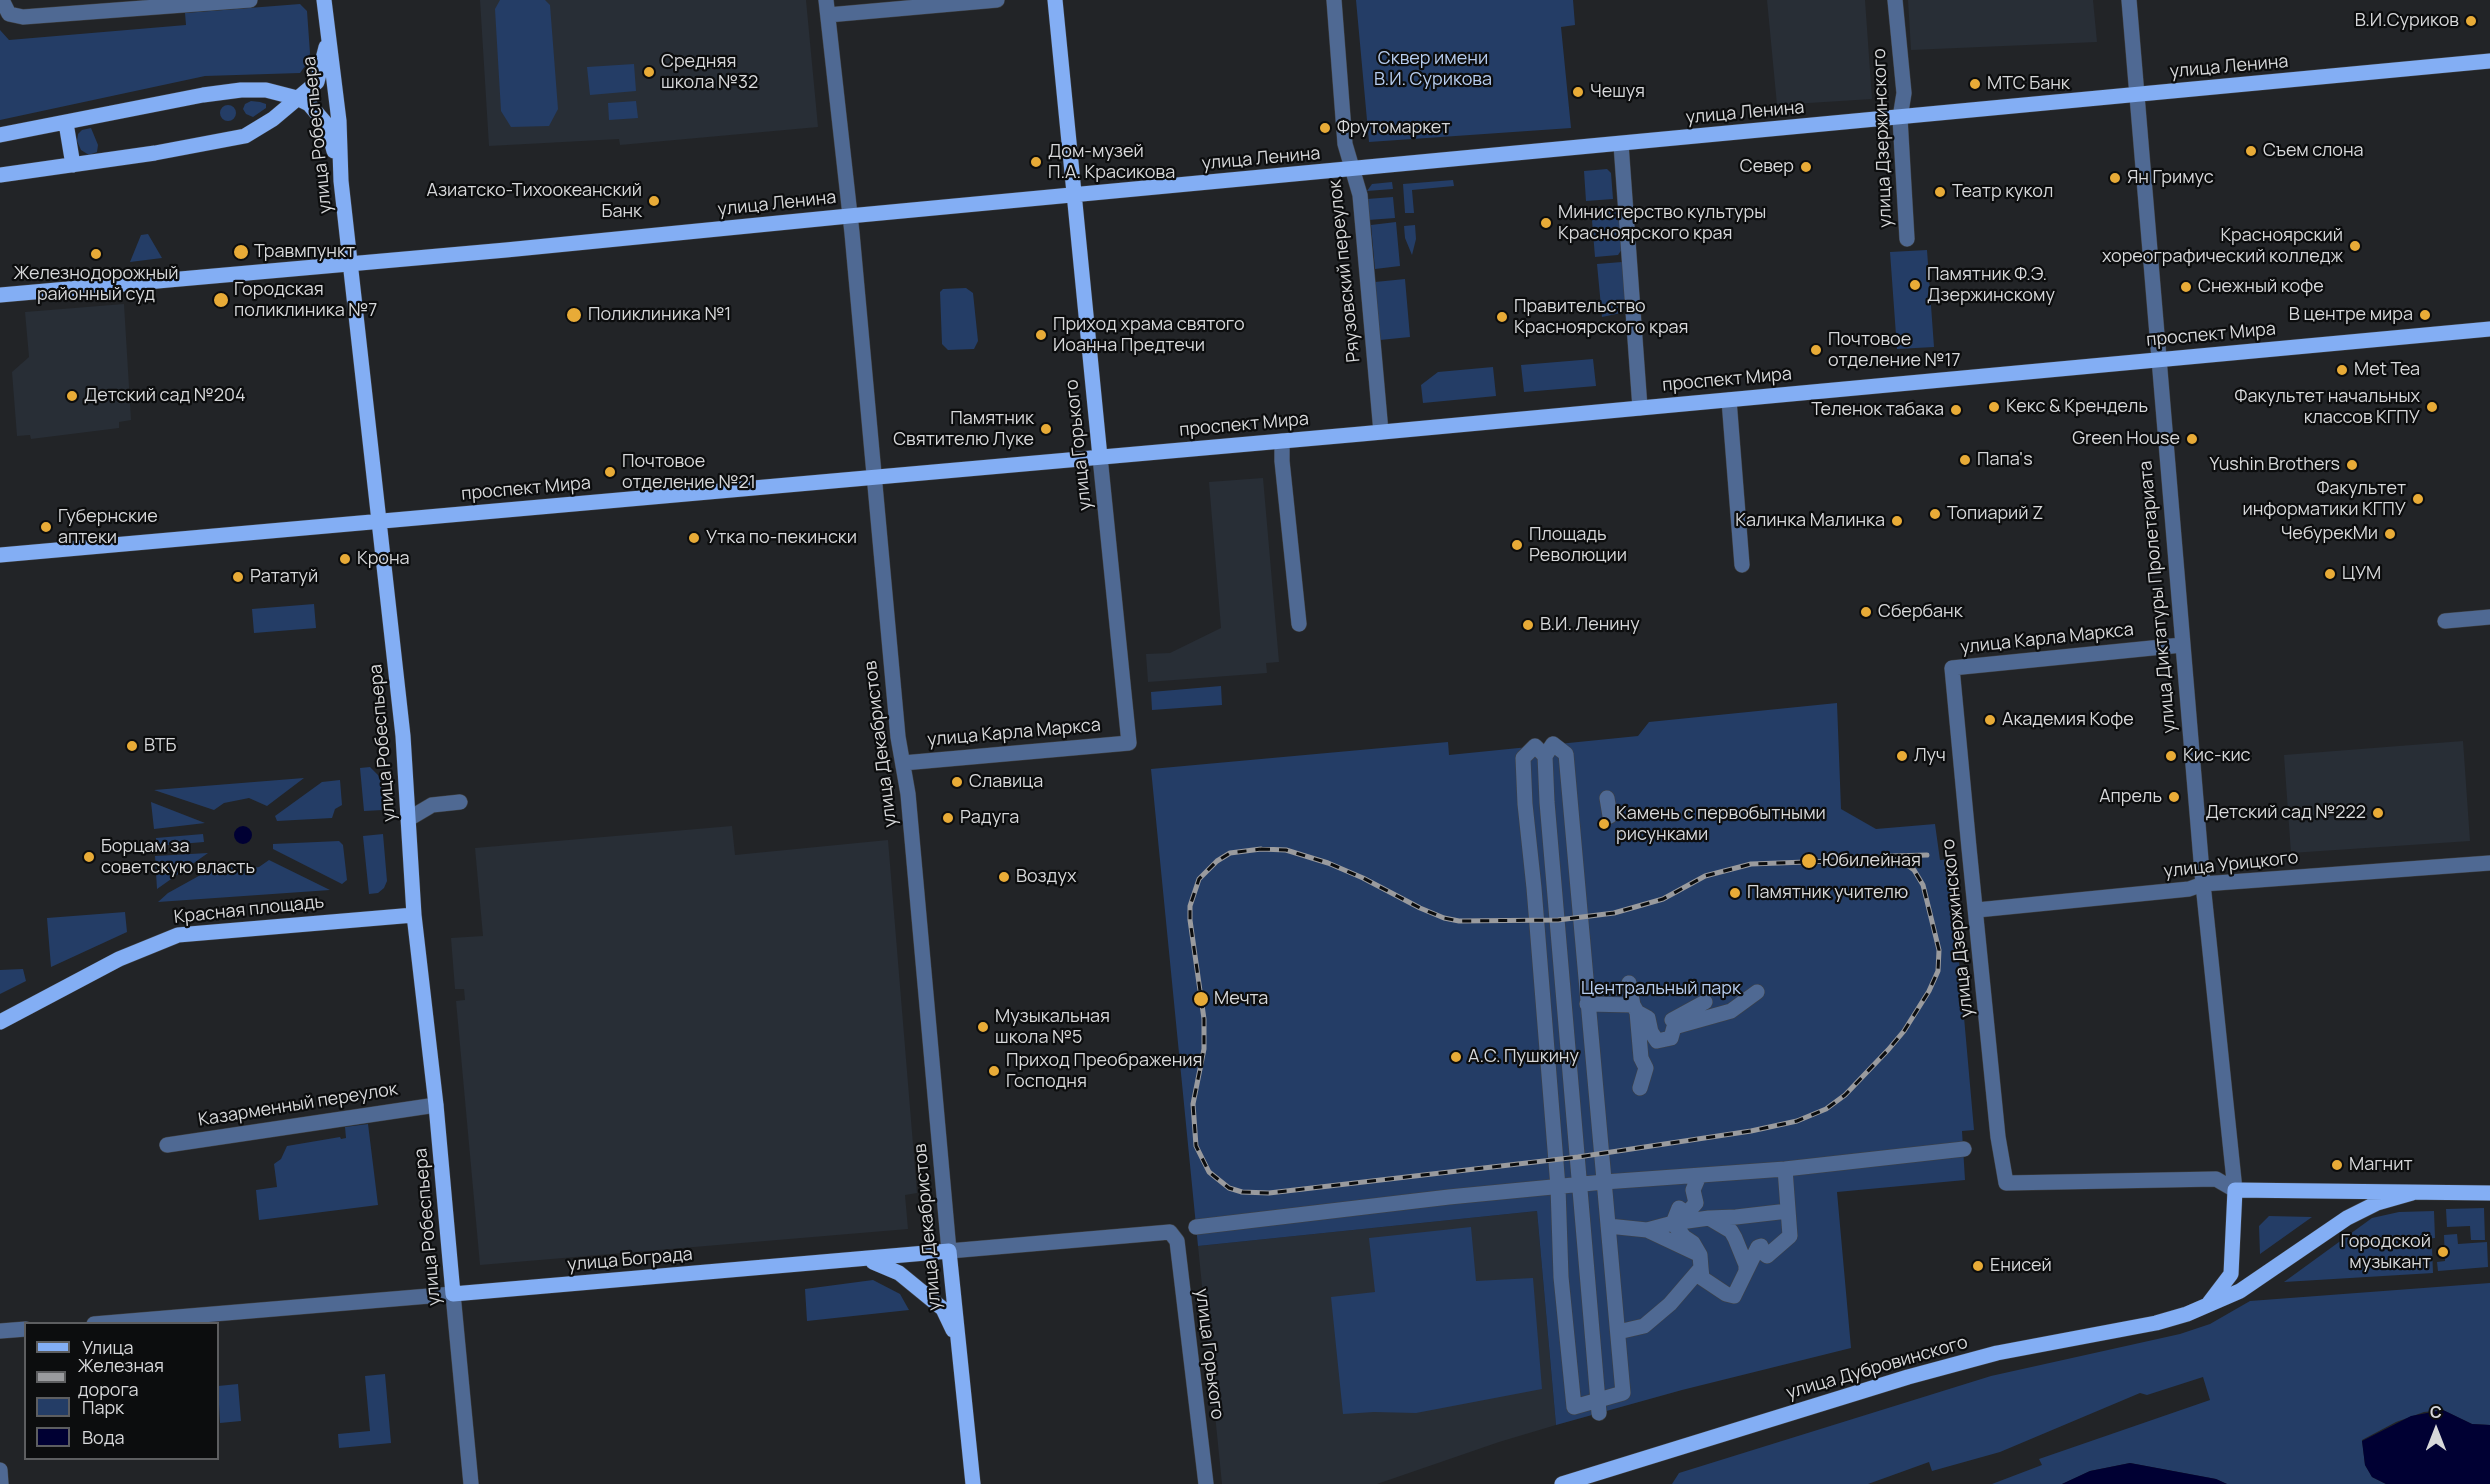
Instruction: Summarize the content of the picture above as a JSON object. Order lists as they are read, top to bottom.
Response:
{
  "streets": {
    "main road": [
      "улица Ленина",
      "улица Робеспьера",
      "проспект Мира",
      "улица Горького",
      "улица Декабристов",
      "Красная площадь",
      "улица Бограда",
      "улица Дубровинского"
    ],
    "street": [
      "улица Дзержинского",
      "Ряузовский переулок",
      "улица Диктатуры Пролетариата",
      "улица Карла Маркса",
      "улица Урицкого",
      "Казарменный переулок"
    ]
  },
  "crossings": [
    ["улица Ленина", "улица Робеспьера"],
    ["улица Ленина", "улица Дзержинского"],
    ["улица Ленина", "Ряузовский переулок"],
    ["улица Ленина", "улица Горького"],
    ["улица Ленина", "улица Диктатуры Пролетариата"],
    ["улица Ленина", "улица Декабристов"],
    ["улица Робеспьера", "проспект Мира"],
    ["улица Робеспьера", "Красная площадь"],
    ["улица Робеспьера", "Казарменный переулок"],
    ["улица Робеспьера", "улица Бограда"],
    ["улица Дзержинского", "улица Карла Маркса"],
    ["улица Дзержинского", "улица Урицкого"],
    ["улица Дзержинского", "улица Дубровинского"],
    ["Ряузовский переулок", "проспект Мира"],
    ["проспект Мира", "улица Горького"],
    ["проспект Мира", "улица Диктатуры Пролетариата"],
    ["проспект Мира", "улица Декабристов"],
    ["улица Горького", "улица Карла Маркса"],
    ["улица Горького", "улица Бограда"],
    ["улица Диктатуры Пролетариата", "улица Карла Маркса"],
    ["улица Диктатуры Пролетариата", "улица Урицкого"],
    ["улица Диктатуры Пролетариата", "улица Дубровинского"],
    ["улица Карла Маркса", "улица Декабристов"],
    ["улица Декабристов", "улица Бограда"]
  ],
  "parks": ["Сквер имени В.И. Сурикова", "Центральный парк"],
  "places": [
    "В.И.Суриков",
    "Средняя школа №32",
    "МТС Банк",
    "Чешуя",
    "Фрутомаркет",
    "Съем слона",
    "Дом-музей П.А. Красикова",
    "Север",
    "Ян Гримус",
    "Театр кукол",
    "Азиатско-Тихоокеанский Банк",
    "Министерство культуры Красноярского края",
    "Красноярский хореографический колледж",
    "Травмпункт",
    "Железнодорожный районный суд",
    "Памятник Ф.Э. Дзержинскому",
    "Снежный кофе",
    "Городская поликлиника №7",
    "Поликлиника №1",
    "В центре мира",
    "Правительство Красноярского края",
    "Приход храма святого Иоанна Предтечи",
    "Почтовое отделение №17",
    "Met Tea",
    "Детский сад №204",
    "Кекс & Крендель",
    "Факультет начальных классов КГПУ",
    "Теленок табака",
    "Памятник Святителю Луке",
    "Green House",
    "Папа's",
    "Yushin Brothers",
    "Почтовое отделение №21",
    "Факультет информатики КГПУ",
    "Топиарий Z",
    "Калинка Малинка",
    "Губернские аптеки",
    "ЧебурекМи",
    "Утка по-пекински",
    "Площадь Революции",
    "Крона",
    "ЦУМ",
    "Рататуй",
    "Сбербанк",
    "В.И. Ленину",
    "Академия Кофе",
    "ВТБ",
    "Луч",
    "Кис-кис",
    "Славица",
    "Апрель",
    "Детский сад №222",
    "Радуга",
    "Камень с первобытными рисунками",
    "Борцам за советскую власть",
    "Юбилейная",
    "Воздух",
    "Памятник учителю",
    "Мечта",
    "Музыкальная школа №5",
    "А.С. Пушкину",
    "Приход Преображения Господня",
    "Магнит",
    "Городской музыкант",
    "Енисей"
  ],
  "legend": [
    "Улица",
    "Железная дорога",
    "Парк",
    "Вода"
  ],
  "north": "top"
}
